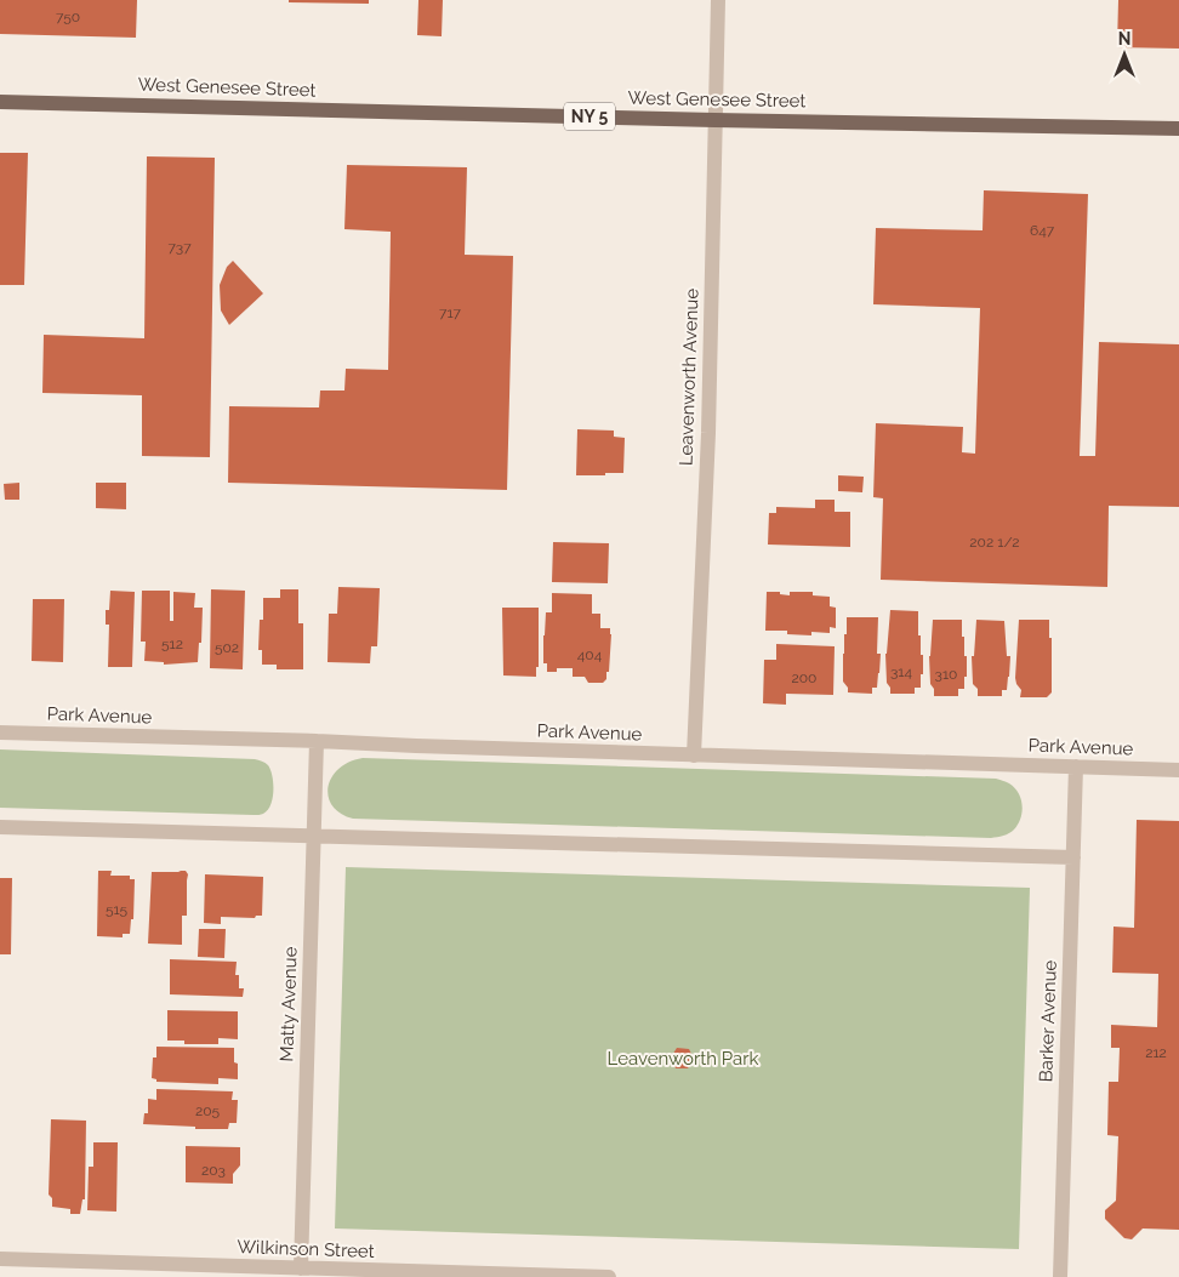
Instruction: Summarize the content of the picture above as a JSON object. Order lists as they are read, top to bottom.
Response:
{
  "streets": {
    "main road": ["West Genesee Street", "NY 5"],
    "street": [
      "Leavenworth Avenue",
      "Park Avenue",
      "Matty Avenue",
      "Barker Avenue",
      "Wilkinson Street"
    ]
  },
  "crossings": [
    ["West Genesee Street", "Leavenworth Avenue"],
    ["Leavenworth Avenue", "Park Avenue"],
    ["Park Avenue", "Matty Avenue"],
    ["Park Avenue", "Barker Avenue"],
    ["Matty Avenue", "Wilkinson Street"]
  ],
  "parks": ["Leavenworth Park"],
  "house_numbers": [
    "750",
    "647",
    "737",
    "717",
    "202 1/2",
    "512",
    "502",
    "404",
    "314",
    "310",
    "200",
    "515",
    "212",
    "205",
    "203"
  ],
  "north": "top"
}
